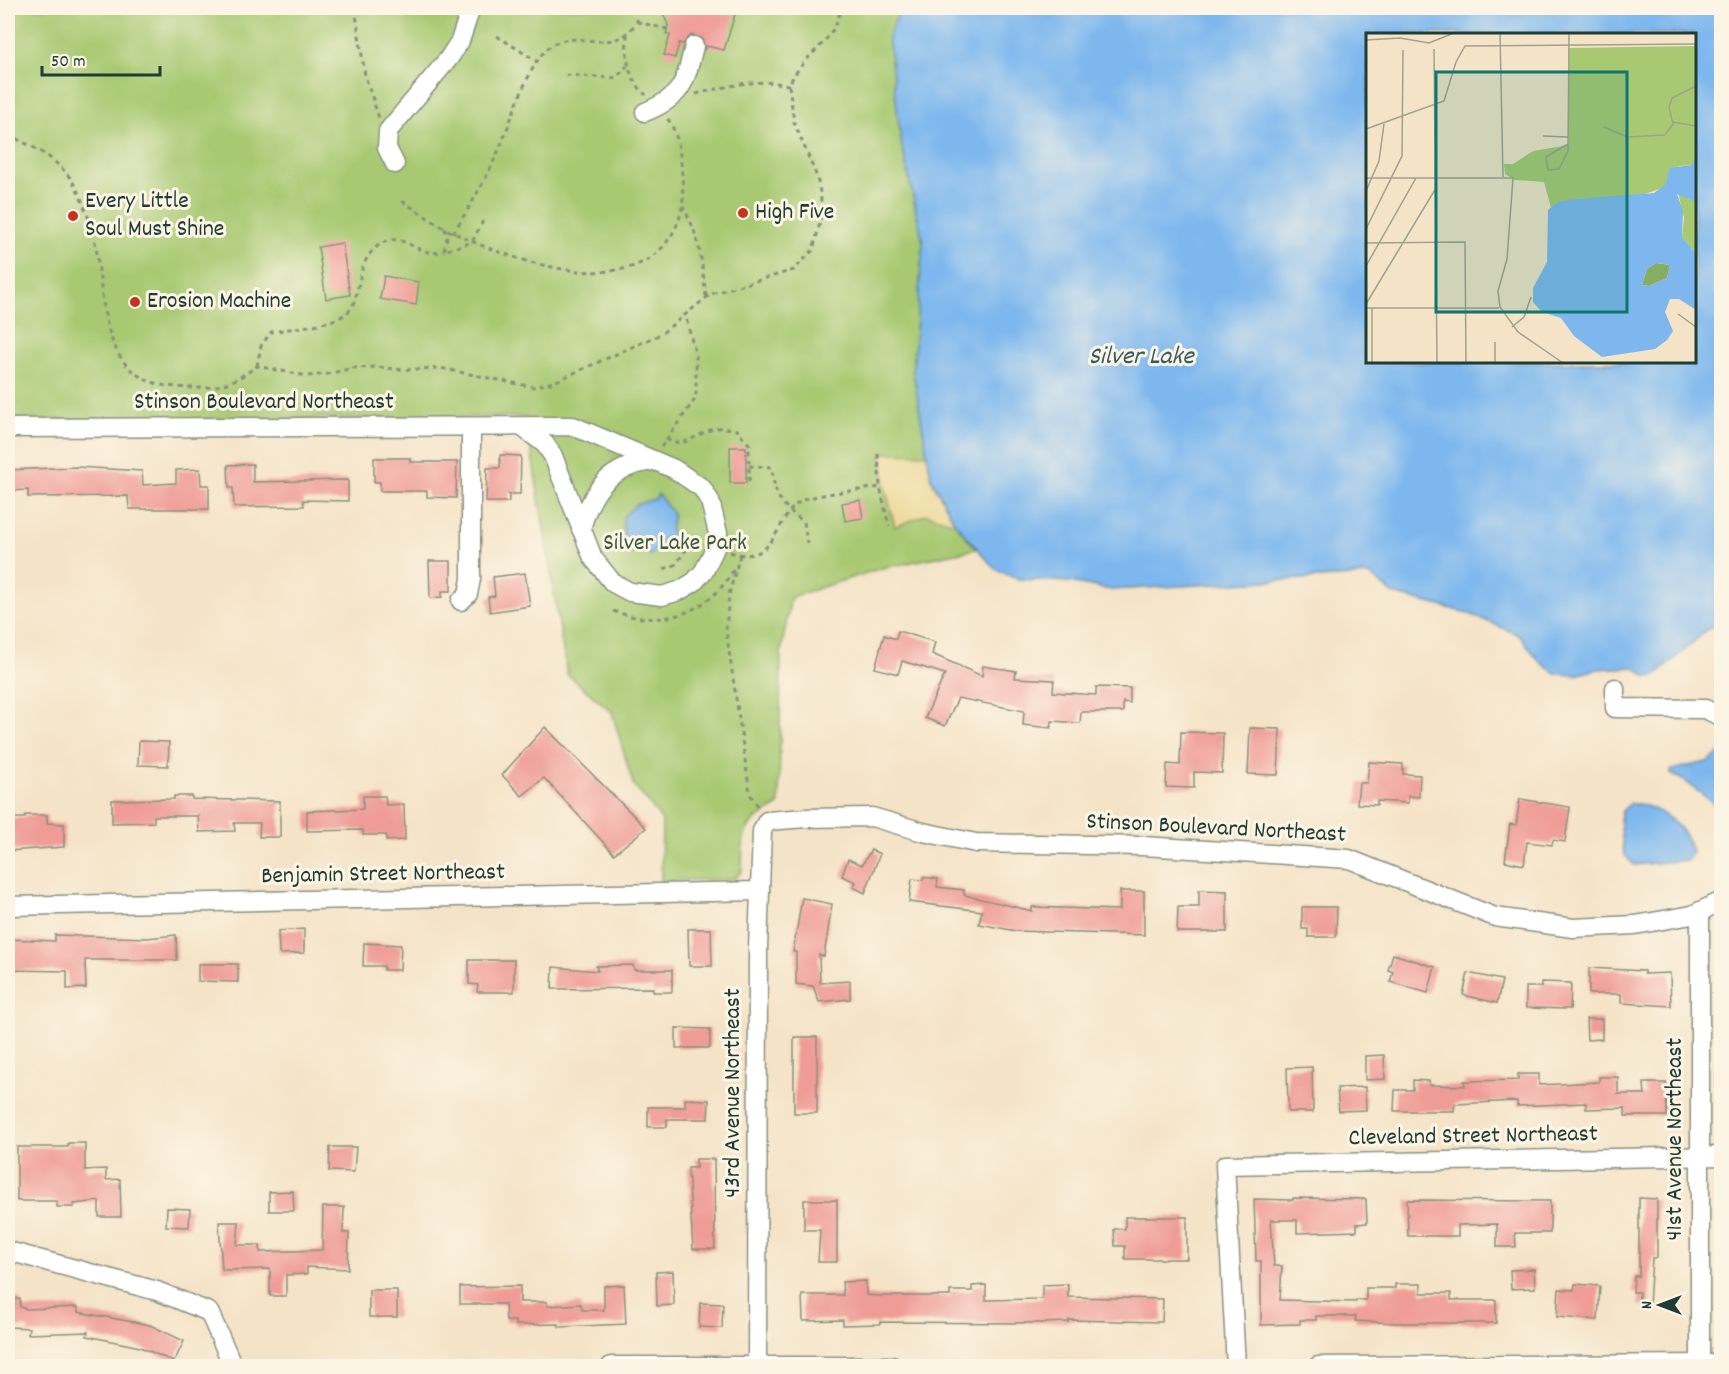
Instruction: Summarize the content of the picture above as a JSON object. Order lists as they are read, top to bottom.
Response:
{
  "streets": {
    "street": [
      "Stinson Boulevard Northeast",
      "Benjamin Street Northeast",
      "43rd Avenue Northeast",
      "Cleveland Street Northeast",
      "41st Avenue Northeast"
    ]
  },
  "crossings": [
    ["Stinson Boulevard Northeast", "43rd Avenue Northeast"],
    ["Stinson Boulevard Northeast", "41st Avenue Northeast"],
    ["Benjamin Street Northeast", "43rd Avenue Northeast"],
    ["Cleveland Street Northeast", "41st Avenue Northeast"]
  ],
  "water": ["Silver Lake"],
  "parks": ["Silver Lake Park"],
  "places": ["High Five", "Every Little Soul Must Shine", "Erosion Machine"],
  "scale_bar": "50 m",
  "north": "left"
}
